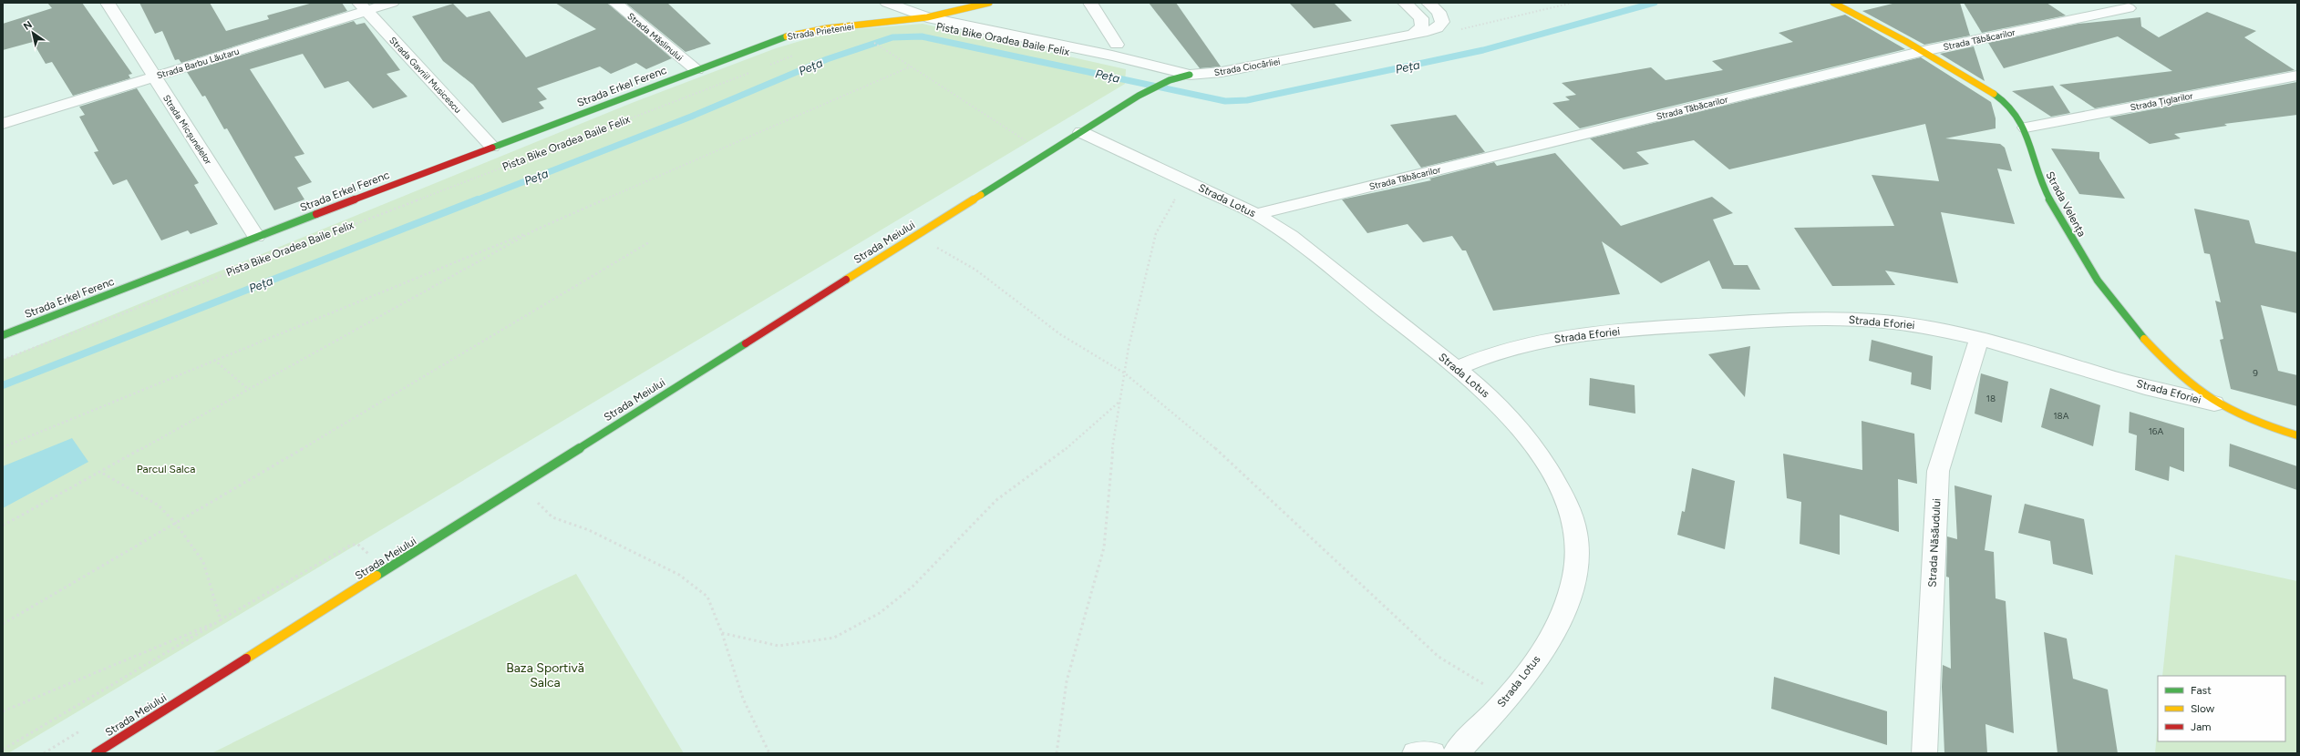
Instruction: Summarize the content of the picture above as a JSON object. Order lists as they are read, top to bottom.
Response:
{
  "streets": {
    "street": [
      "Strada Prieteniei",
      "Strada Măslinului",
      "Strada Tăbăcarilor",
      "Strada Barbu Lăutaru",
      "Strada Ciocârliei",
      "Strada Gavriil Musicescu",
      "Strada Erkel Ferenc",
      "Strada Țiglarilor",
      "Strada Micșunelelor",
      "Strada Lotus",
      "Strada Velența",
      "Strada Meiului",
      "Strada Eforiei",
      "Strada Năsăudului"
    ],
    "path": ["Pista Bike Oradea Baile Felix"]
  },
  "crossings": [
    ["Strada Prieteniei", "Strada Măslinului"],
    ["Strada Prieteniei", "Strada Ciocârliei"],
    ["Strada Prieteniei", "Strada Erkel Ferenc"],
    ["Strada Măslinului", "Strada Erkel Ferenc"],
    ["Strada Tăbăcarilor", "Strada Lotus"],
    ["Strada Tăbăcarilor", "Strada Velența"],
    ["Strada Barbu Lăutaru", "Strada Gavriil Musicescu"],
    ["Strada Barbu Lăutaru", "Strada Micșunelelor"],
    ["Strada Ciocârliei", "Strada Meiului"],
    ["Strada Gavriil Musicescu", "Strada Erkel Ferenc"],
    ["Strada Erkel Ferenc", "Strada Micșunelelor"],
    ["Strada Țiglarilor", "Strada Velența"],
    ["Strada Lotus", "Strada Meiului"],
    ["Strada Lotus", "Strada Eforiei"],
    ["Strada Velența", "Strada Eforiei"],
    ["Strada Eforiei", "Strada Năsăudului"]
  ],
  "water": ["Peța"],
  "parks": ["Parcul Salca", "Baza Sportivă Salca"],
  "house_numbers": [
    "9",
    "18",
    "18A",
    "16A"
  ],
  "legend": ["Fast", "Slow", "Jam"],
  "north": "top left"
}
